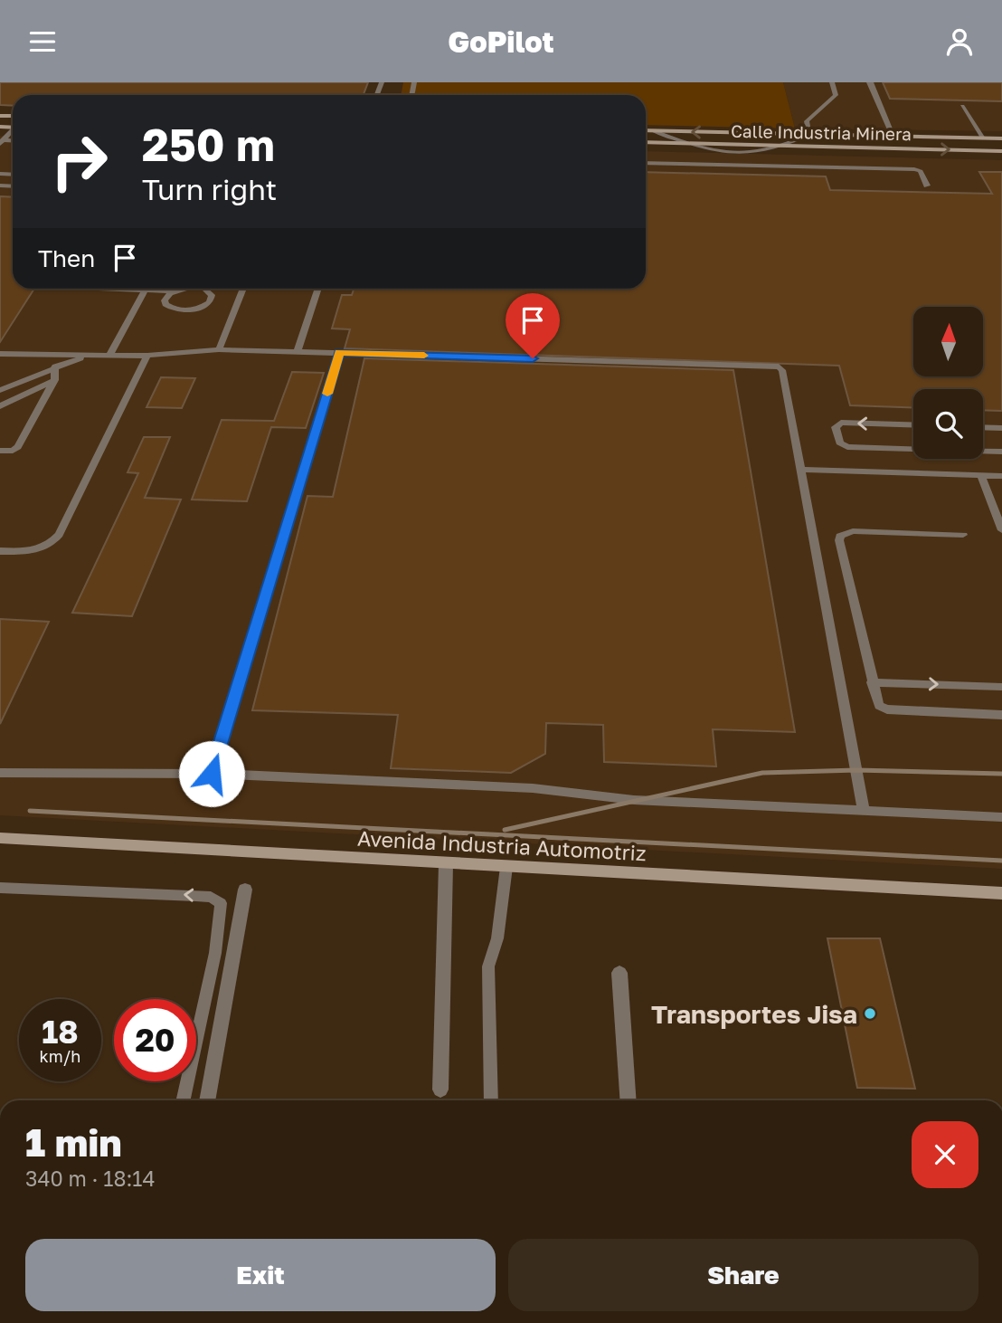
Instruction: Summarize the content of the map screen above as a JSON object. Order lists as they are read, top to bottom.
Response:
{
  "streets": {
    "main road": ["Calle Industria Minera", "Avenida Industria Automotriz"]
  },
  "places": ["Transportes Jisa"],
  "north": "top",
  "page": {
    "header": "GoPilot",
    "turn": ["250 m", "Turn right"],
    "then": "Then",
    "speed": "18 km/h",
    "limit": "20",
    "heading": ["1 min", "340 m · 18:14"],
    "buttons": ["Exit", "Share"]
  }
}
